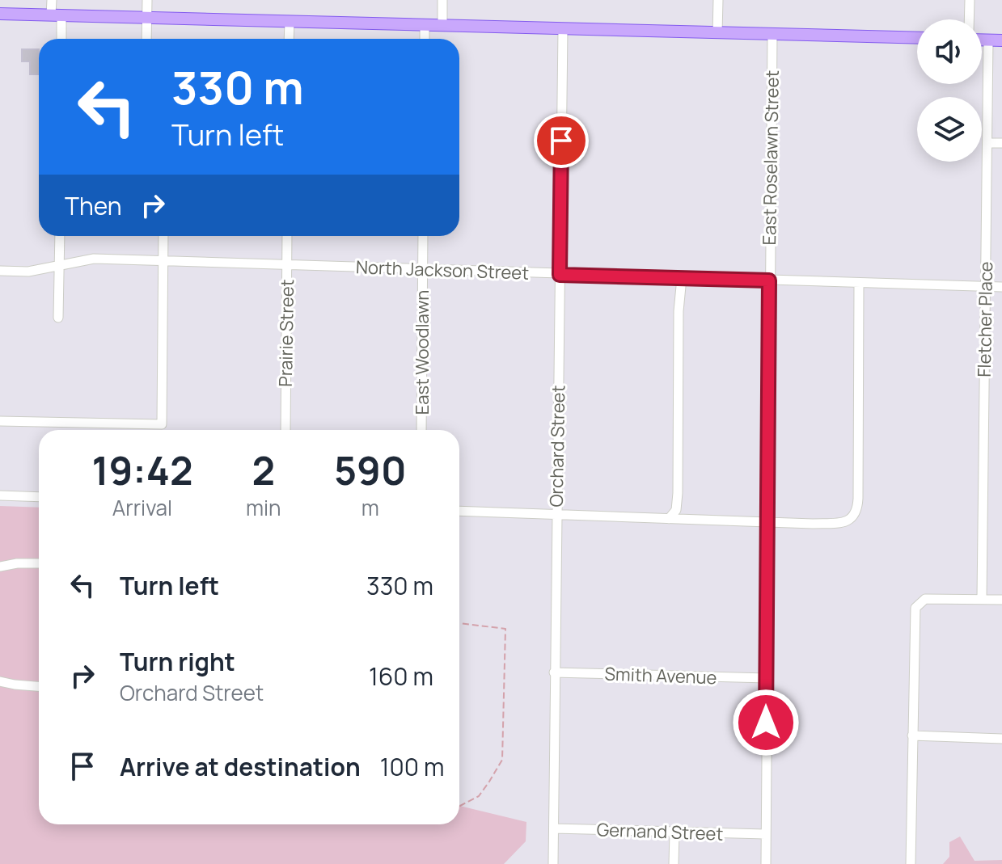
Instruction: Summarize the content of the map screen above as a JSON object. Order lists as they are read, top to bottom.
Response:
{
  "streets": {
    "street": [
      "East Roselawn Street",
      "North Jackson Street",
      "Fletcher Place",
      "Prairie Street",
      "East Woodlawn",
      "Orchard Street",
      "Smith Avenue",
      "Gernand Street"
    ]
  },
  "crossings": [
    ["East Roselawn Street", "North Jackson Street"],
    ["East Roselawn Street", "Smith Avenue"],
    ["East Roselawn Street", "Gernand Street"],
    ["North Jackson Street", "Fletcher Place"],
    ["North Jackson Street", "Prairie Street"],
    ["North Jackson Street", "East Woodlawn"],
    ["North Jackson Street", "Orchard Street"],
    ["Orchard Street", "Smith Avenue"],
    ["Orchard Street", "Gernand Street"]
  ],
  "page": {
    "turn": ["330 m", "Turn left"],
    "then": "Then",
    "eta": [
      "19:42",
      "Arrival",
      "2",
      "min",
      "590",
      "m"
    ],
    "list": [
      {
        "name": "Turn left",
        "value": "330 m"
      },
      {
        "name": "Turn right",
        "note": "Orchard Street",
        "value": "160 m"
      },
      {
        "name": "Arrive at destination",
        "value": "100 m"
      }
    ]
  }
}
